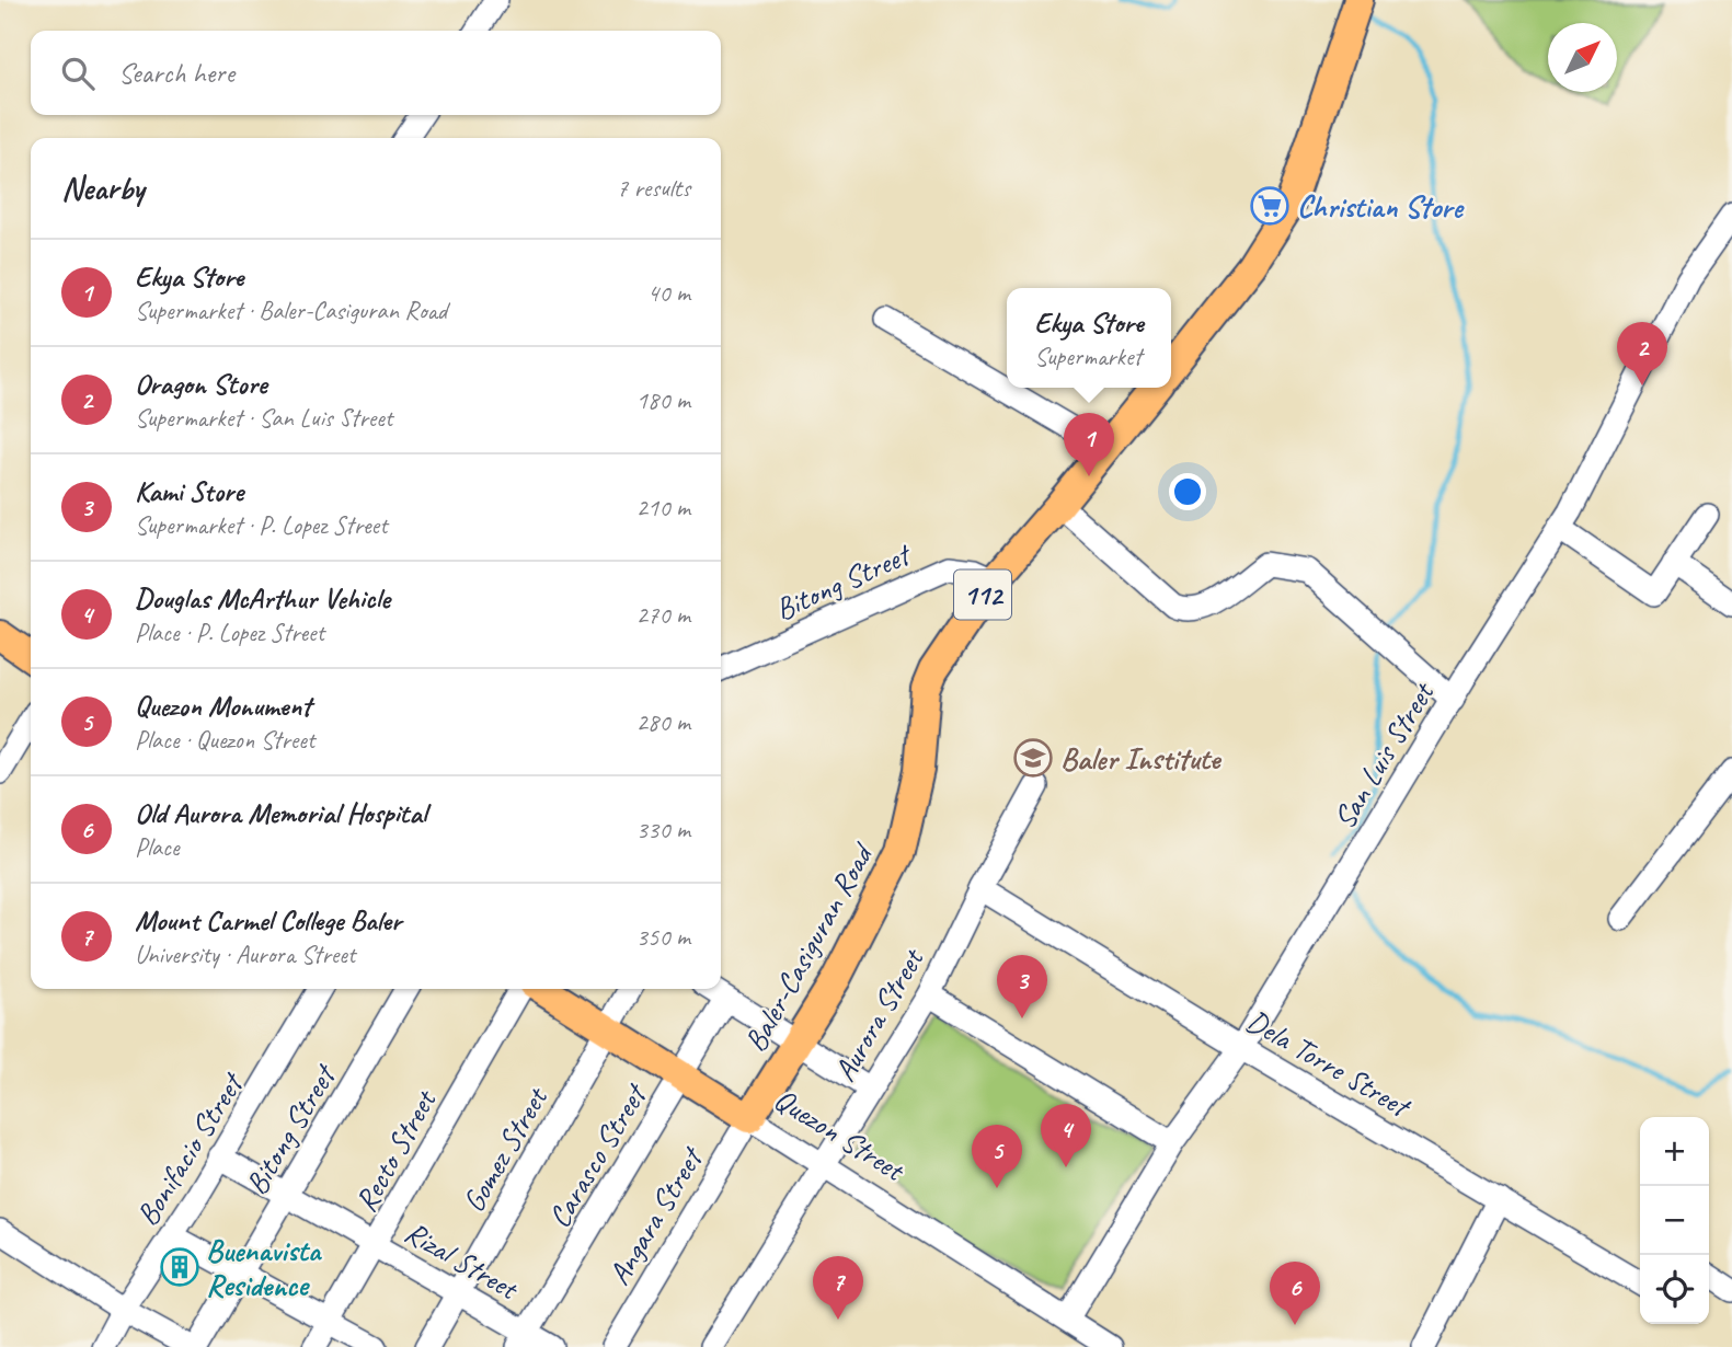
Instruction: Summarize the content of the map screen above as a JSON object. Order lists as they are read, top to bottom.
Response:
{
  "streets": {
    "main road": ["112", "Baler-Casiguran Road", "Quezon Street"],
    "street": [
      "Bitong Street",
      "San Luis Street",
      "Aurora Street",
      "Dela Torre Street",
      "Bonifacio Street",
      "Gomez Street",
      "Recto Street",
      "Carasco Street",
      "Angara Street",
      "Rizal Street"
    ]
  },
  "crossings": [
    ["Bitong Street", "Baler-Casiguran Road"],
    ["Bitong Street", "Rizal Street"],
    ["San Luis Street", "Dela Torre Street"],
    ["San Luis Street", "Quezon Street"],
    ["Baler-Casiguran Road", "Quezon Street"],
    ["Baler-Casiguran Road", "Angara Street"],
    ["Aurora Street", "Dela Torre Street"],
    ["Aurora Street", "Quezon Street"],
    ["Quezon Street", "Gomez Street"],
    ["Quezon Street", "Carasco Street"],
    ["Quezon Street", "Angara Street"],
    ["Bonifacio Street", "Rizal Street"],
    ["Gomez Street", "Rizal Street"],
    ["Recto Street", "Rizal Street"],
    ["Carasco Street", "Rizal Street"]
  ],
  "places": {
    "supermarket": ["Christian Store"],
    "school or university": ["Baler Institute"],
    "building": ["Buenavista Residence"]
  },
  "north": "top right",
  "page": {
    "search": "Search here",
    "heading": ["Nearby", "7 results"],
    "list": [
      {
        "mark": "1",
        "name": "Ekya Store",
        "note": "Supermarket · Baler-Casiguran Road",
        "value": "40 m"
      },
      {
        "mark": "2",
        "name": "Oragon Store",
        "note": "Supermarket · San Luis Street",
        "value": "180 m"
      },
      {
        "mark": "3",
        "name": "Kami Store",
        "note": "Supermarket · P. Lopez Street",
        "value": "210 m"
      },
      {
        "mark": "4",
        "name": "Douglas McArthur Vehicle",
        "note": "Place · P. Lopez Street",
        "value": "270 m"
      },
      {
        "mark": "5",
        "name": "Quezon Monument",
        "note": "Place · Quezon Street",
        "value": "280 m"
      },
      {
        "mark": "6",
        "name": "Old Aurora Memorial Hospital",
        "note": "Place",
        "value": "330 m"
      },
      {
        "mark": "7",
        "name": "Mount Carmel College Baler",
        "note": "University · Aurora Street",
        "value": "350 m"
      }
    ],
    "popup": ["Ekya Store", "Supermarket"],
    "pins": [
      "2",
      "1",
      "3",
      "4",
      "5",
      "7",
      "6"
    ],
    "map_buttons": ["+", "−"]
  }
}
